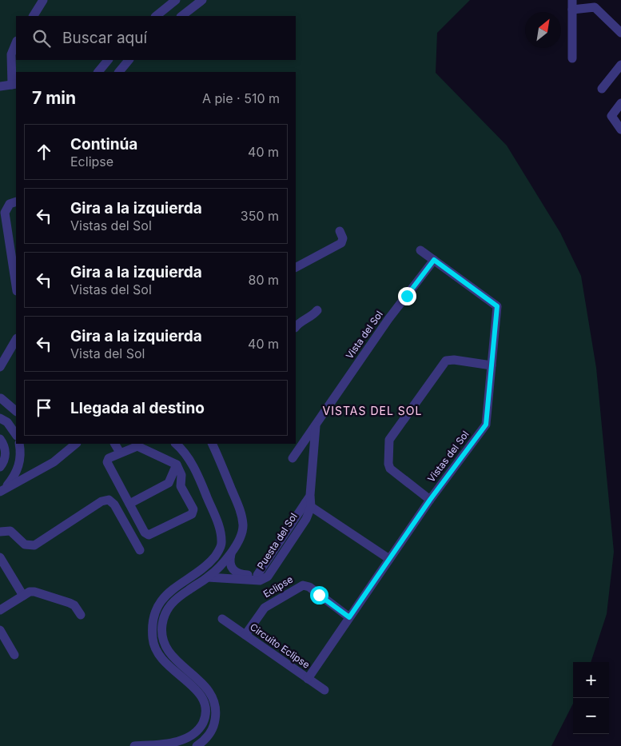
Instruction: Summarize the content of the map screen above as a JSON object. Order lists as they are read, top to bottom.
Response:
{
  "streets": {
    "street": [
      "Vista del Sol",
      "Vistas del Sol",
      "Puesta del Sol",
      "Eclipse",
      "Circuito Eclipse"
    ]
  },
  "crossings": [
    ["Vista del Sol", "Vistas del Sol"],
    ["Vistas del Sol", "Eclipse"],
    ["Vistas del Sol", "Circuito Eclipse"],
    ["Eclipse", "Circuito Eclipse"]
  ],
  "districts": ["VISTAS DEL SOL"],
  "north": "top right",
  "page": {
    "search": "Buscar aquí",
    "heading": ["7 min", "A pie · 510 m"],
    "list": [
      ["Continúa", "Eclipse", "40 m"],
      ["Gira a la izquierda", "Vistas del Sol", "350 m"],
      ["Gira a la izquierda", "Vistas del Sol", "80 m"],
      ["Gira a la izquierda", "Vista del Sol", "40 m"],
      "Llegada al destino"
    ],
    "map_buttons": ["+", "−"]
  }
}
